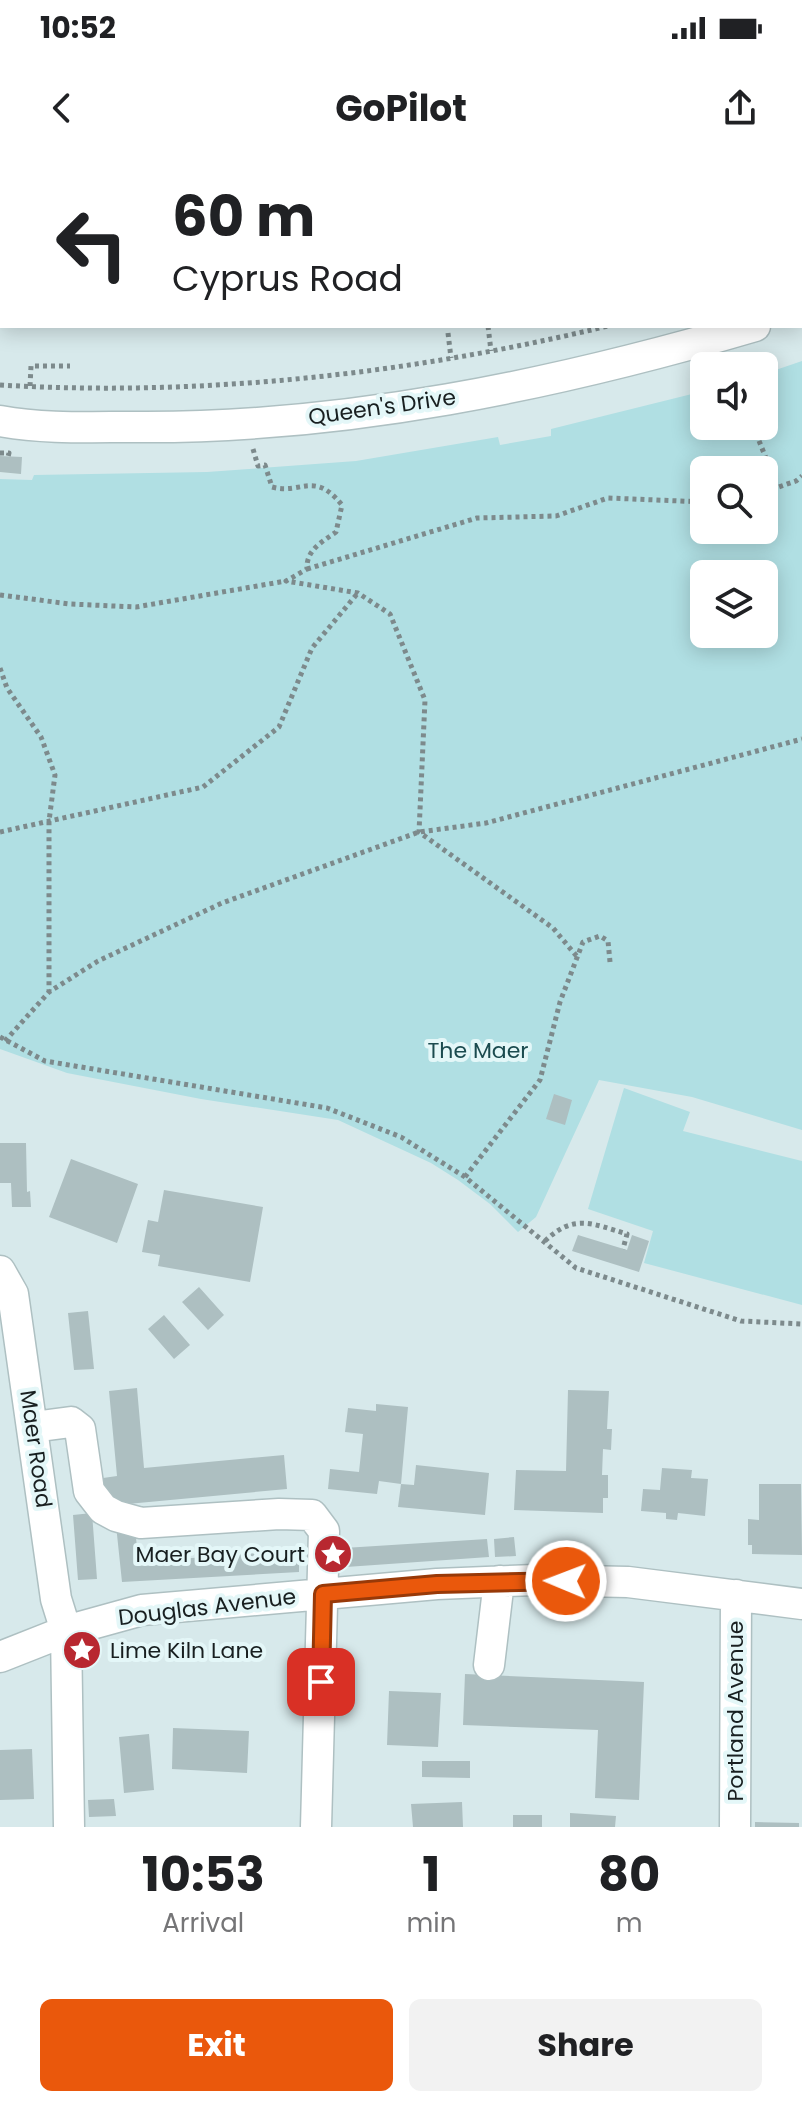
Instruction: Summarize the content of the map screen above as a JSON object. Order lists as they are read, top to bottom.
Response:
{
  "streets": {
    "street": [
      "Queen's Drive",
      "Maer Road",
      "Douglas Avenue",
      "Portland Avenue"
    ]
  },
  "crossings": [
    ["Maer Road", "Douglas Avenue"],
    ["Douglas Avenue", "Portland Avenue"]
  ],
  "parks": ["The Maer"],
  "places": {
    "place": ["Maer Bay Court", "Lime Kiln Lane"]
  },
  "page": {
    "status": "10:52",
    "header": "GoPilot",
    "turn": ["60 m", "Cyprus Road"],
    "eta": [
      "10:53",
      "Arrival",
      "1",
      "min",
      "80",
      "m"
    ],
    "buttons": ["Exit", "Share"]
  }
}
